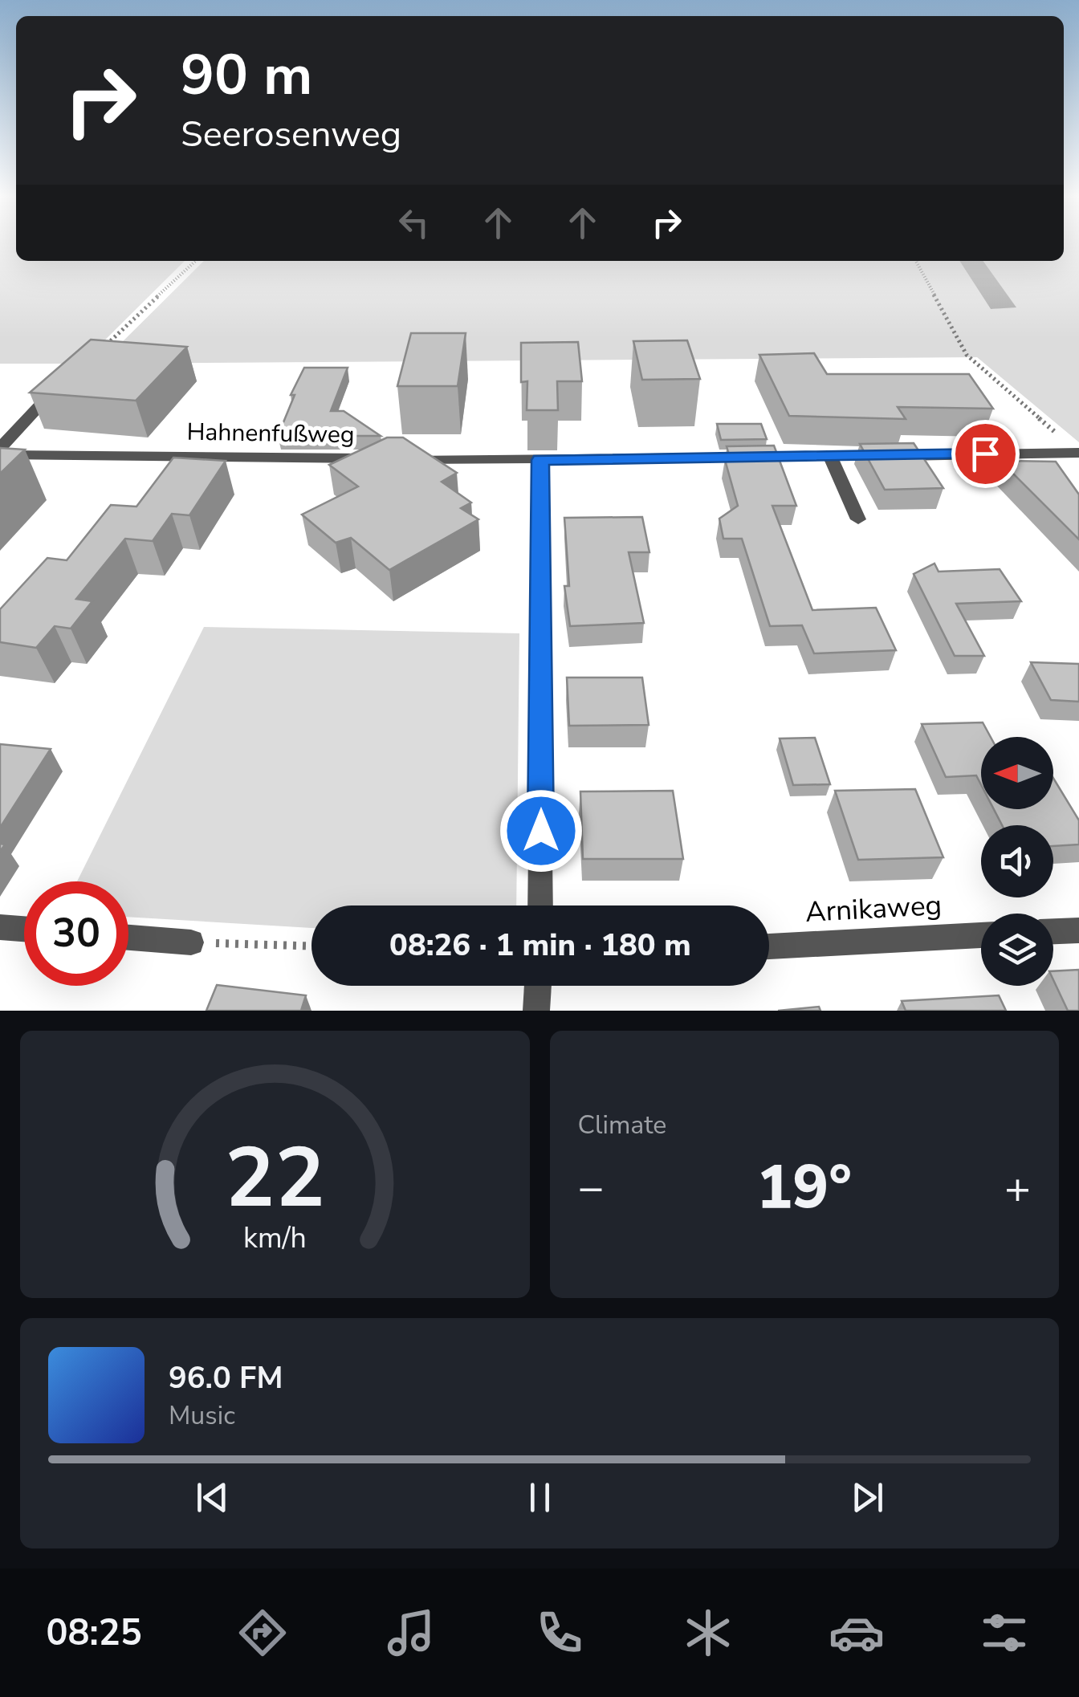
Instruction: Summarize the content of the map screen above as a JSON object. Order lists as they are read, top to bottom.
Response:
{
  "streets": {
    "street": ["Hahnenfußweg", "Arnikaweg"]
  },
  "north": "left",
  "page": {
    "turn": ["90 m", "Seerosenweg"],
    "limit": "30",
    "trip": "08:26 · 1 min · 180 m",
    "tile": "Climate",
    "heat": ["−", "19°", "+"],
    "song": ["96.0 FM", "Music"],
    "tabs": "08:25",
    "gauge": ["22", "km/h"]
  }
}
